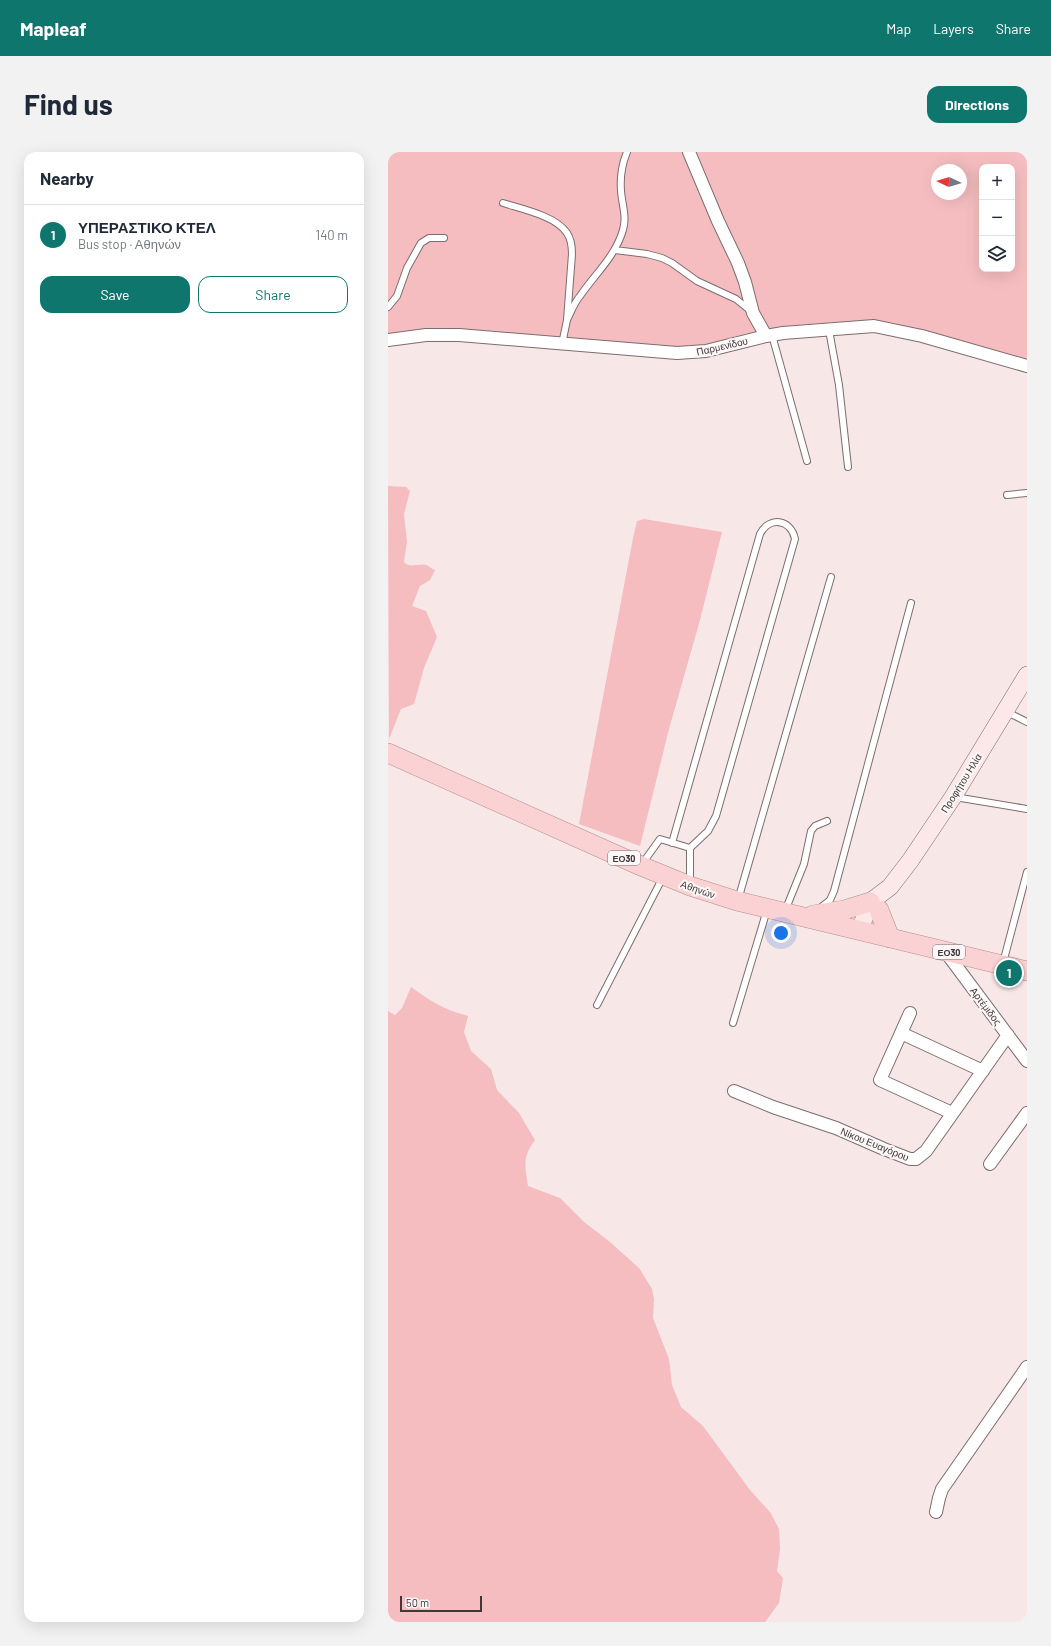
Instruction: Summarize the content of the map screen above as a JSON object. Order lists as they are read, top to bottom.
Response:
{
  "streets": {
    "main road": ["ΕΟ30", "Αθηνών"],
    "street": [
      "Παρμενίδου",
      "Προφήτου Ηλία",
      "Αρτέμιδος",
      "Νίκου Ευαγόρου"
    ]
  },
  "crossings": [
    ["Αθηνών", "Αρτέμιδος"],
    ["Αρτέμιδος", "Νίκου Ευαγόρου"]
  ],
  "scale_bar": "50 m",
  "north": "left",
  "page": {
    "header": "Mapleaf",
    "nav": ["Map", "Layers", "Share"],
    "buttons": [
      "Directions",
      ["Save", "Share"]
    ],
    "title": "Find us",
    "heading": "Nearby",
    "map_buttons": ["+", "−"],
    "list": [
      {
        "mark": "1",
        "name": "ΥΠΕΡΑΣΤΙΚΟ ΚΤΕΛ",
        "note": "Bus stop · Αθηνών",
        "value": "140 m"
      }
    ],
    "pins": "1",
    "scale": "50 m"
  }
}
